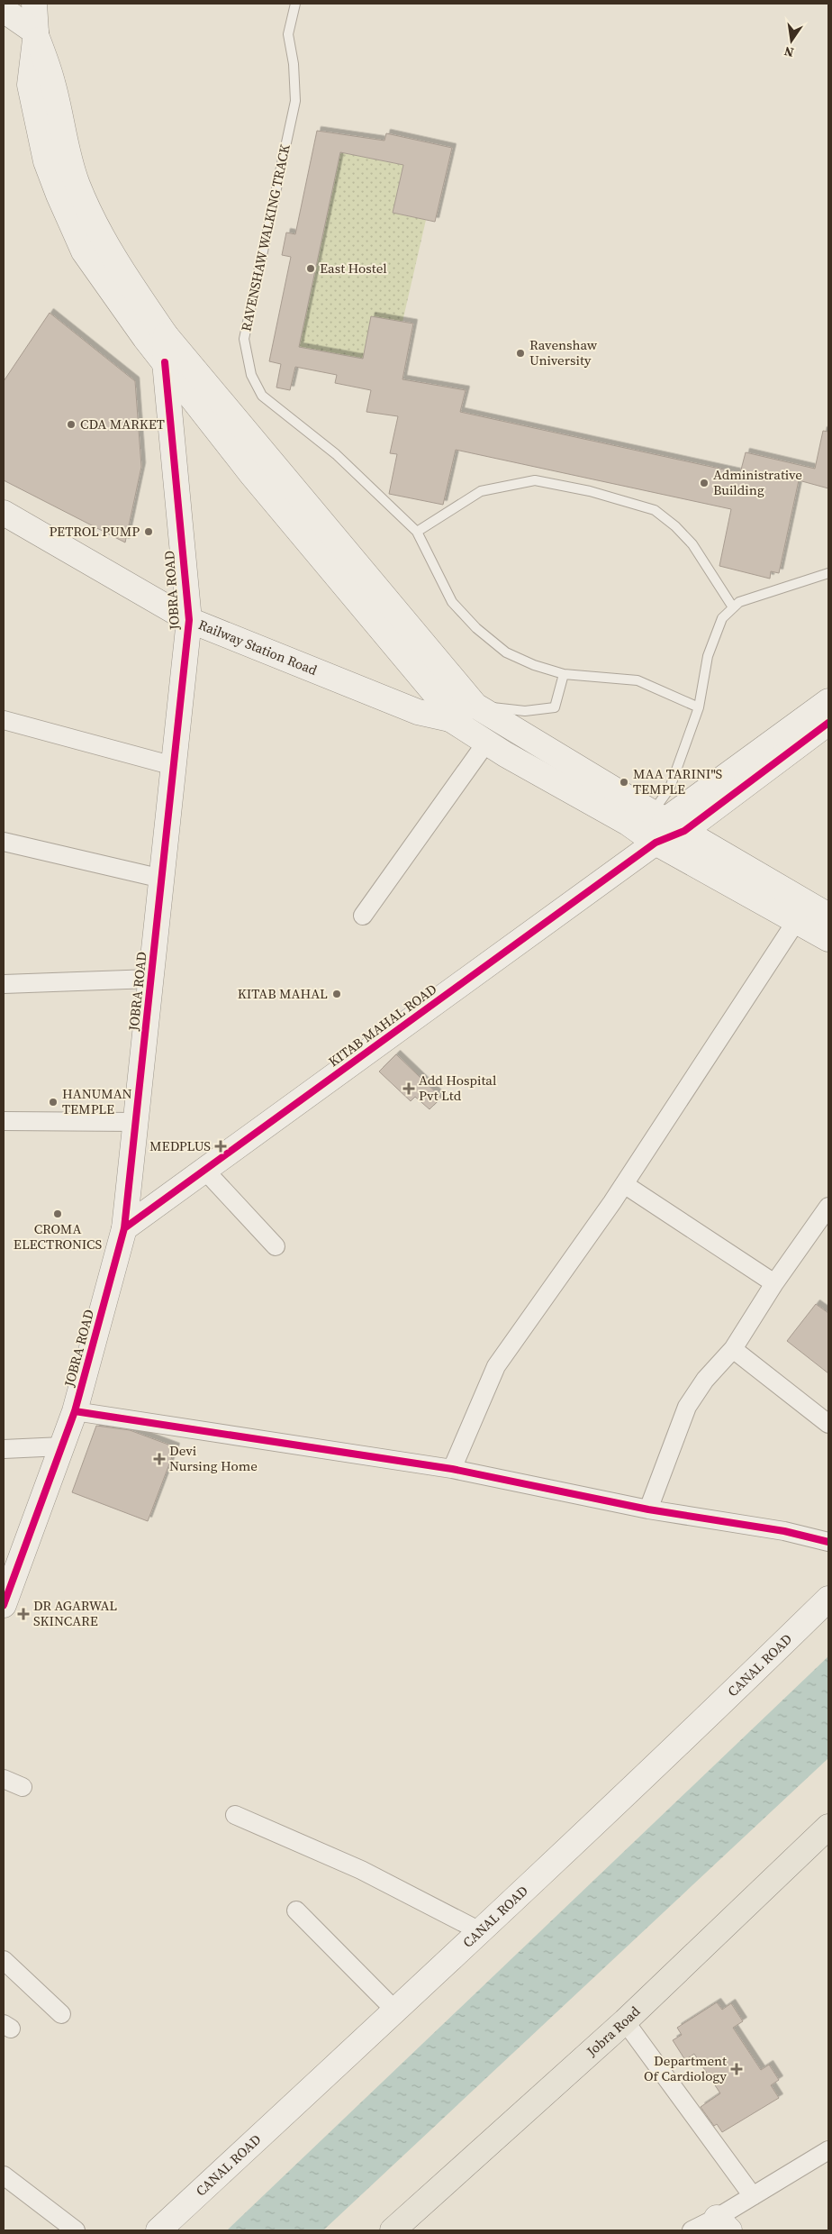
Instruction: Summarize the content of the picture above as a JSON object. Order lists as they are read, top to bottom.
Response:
{
  "streets": {
    "main road": [
      "JOBRA ROAD",
      "Railway Station Road",
      "KITAB MAHAL ROAD",
      "CANAL ROAD",
      "Jobra Road"
    ],
    "lane": ["RAVENSHAW WALKING TRACK"]
  },
  "crossings": [
    ["JOBRA ROAD", "Railway Station Road"],
    ["JOBRA ROAD", "KITAB MAHAL ROAD"]
  ],
  "places": {
    "other": [
      "East Hostel",
      "Ravenshaw University",
      "CDA MARKET",
      "Administrative Building",
      "PETROL PUMP",
      "MAA TARINI\"S TEMPLE",
      "KITAB MAHAL",
      "HANUMAN TEMPLE",
      "CROMA ELECTRONICS"
    ],
    "health": [
      "Add Hospital Pvt Ltd",
      "MEDPLUS",
      "Devi Nursing Home",
      "DR AGARWAL SKINCARE",
      "Department Of Cardiology"
    ]
  },
  "north": "bottom"
}
